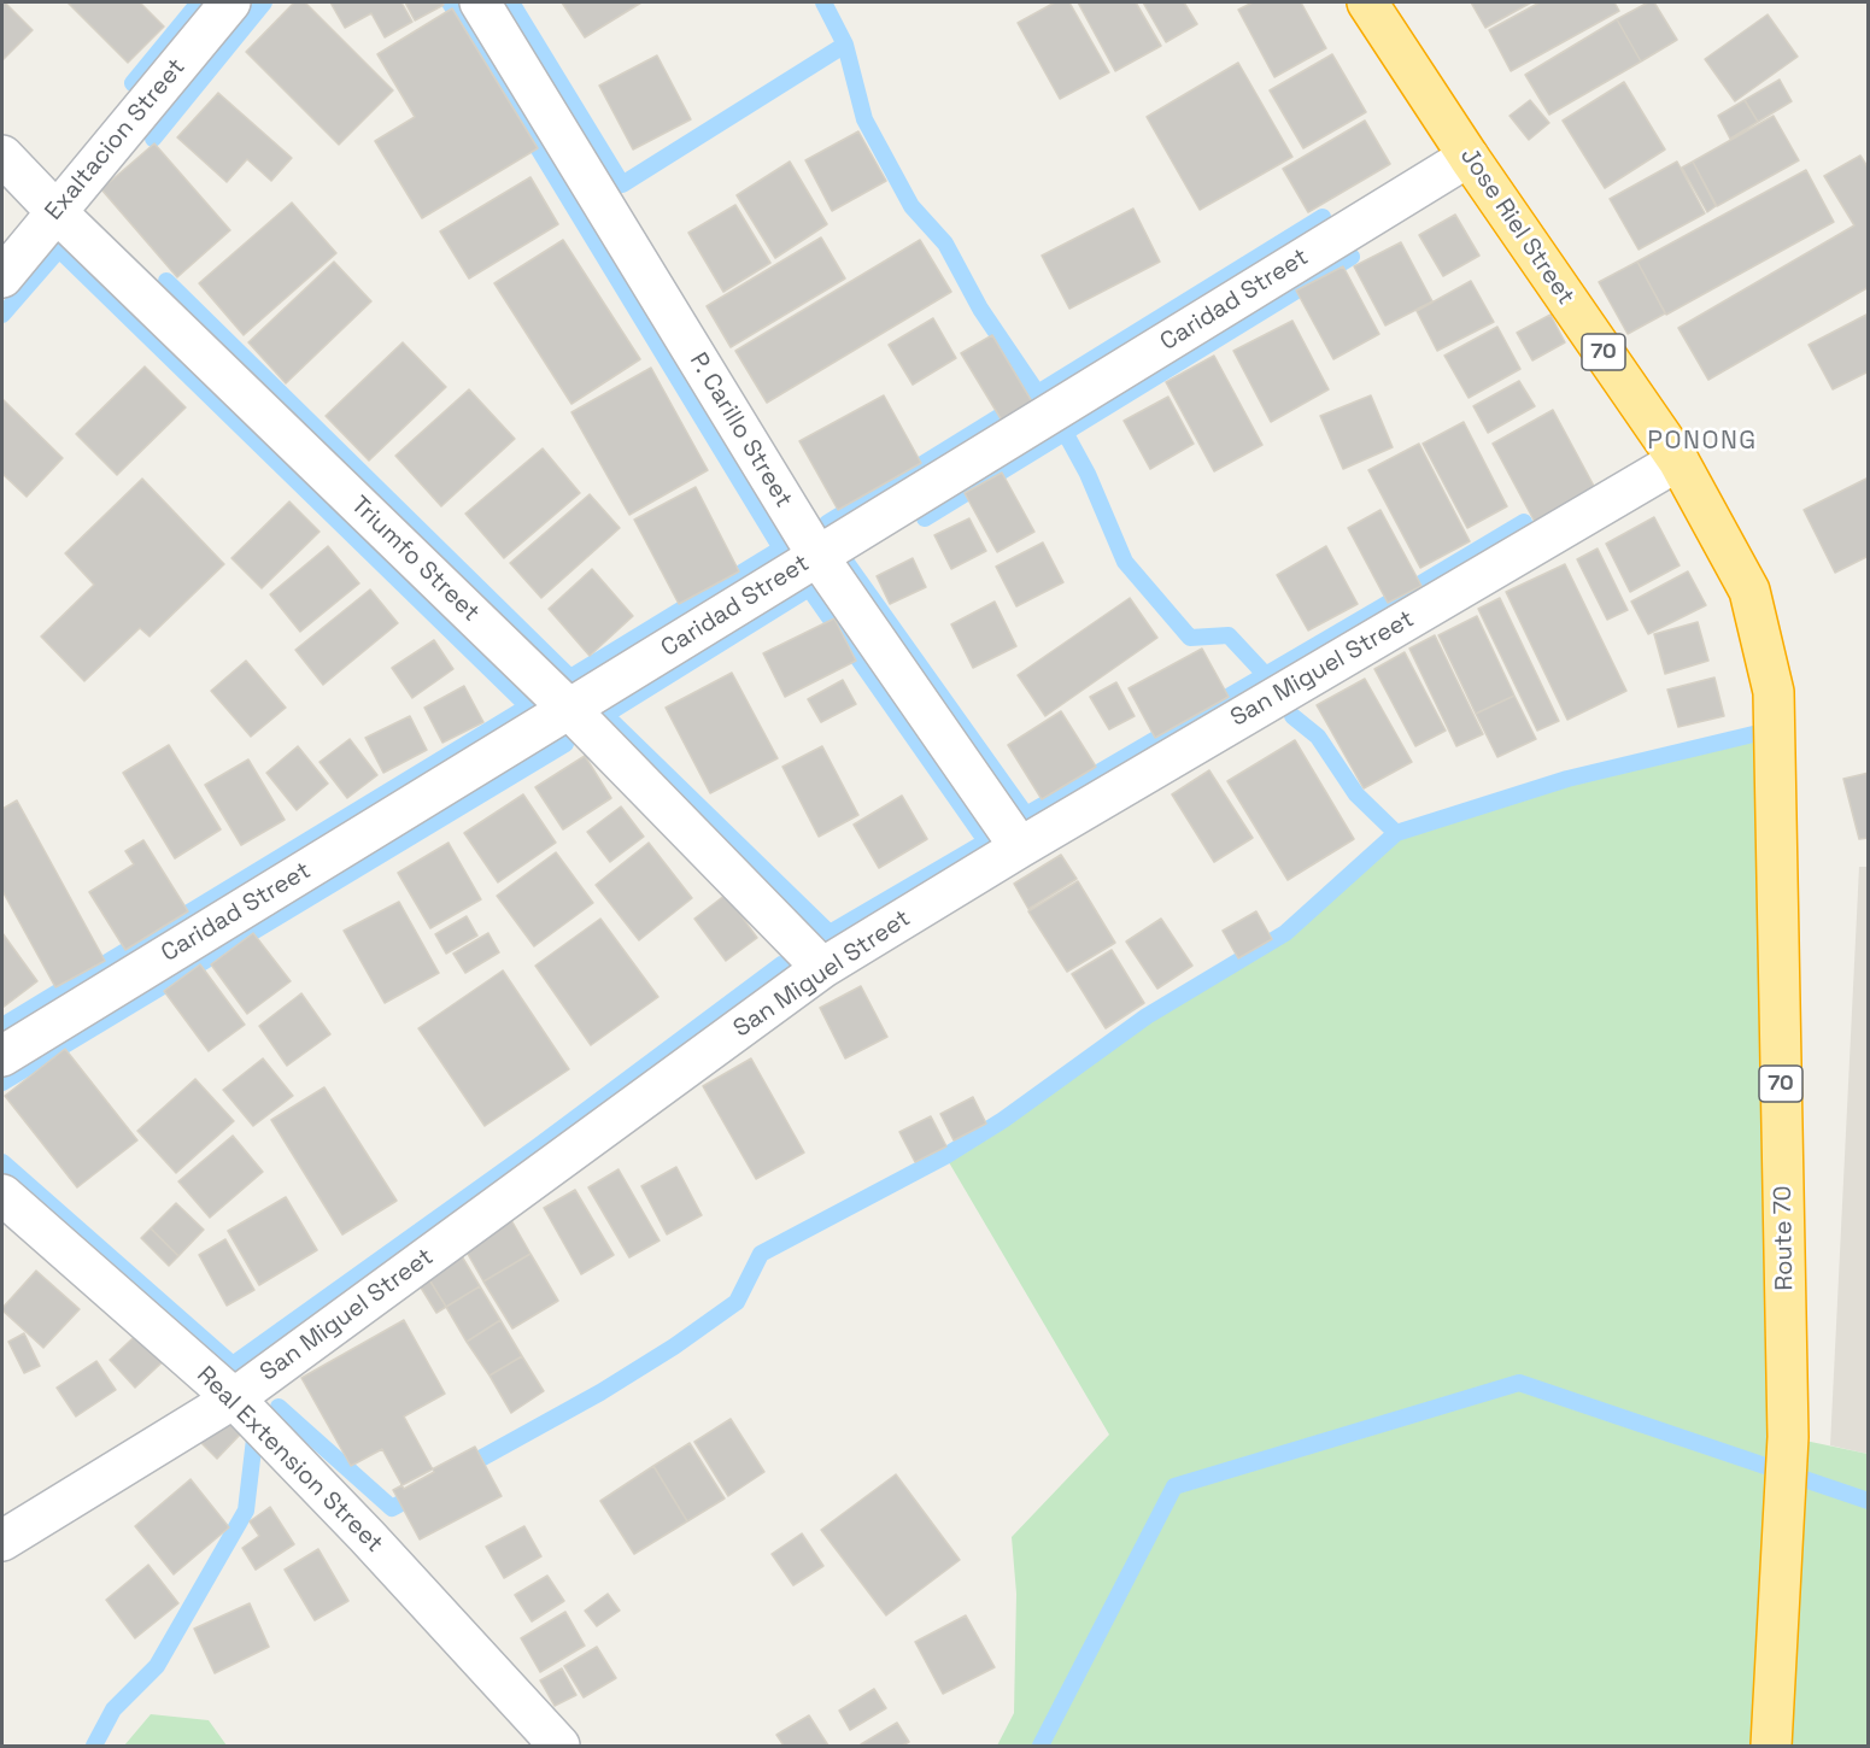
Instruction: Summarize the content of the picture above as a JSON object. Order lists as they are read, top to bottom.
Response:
{
  "streets": {
    "highway": ["Jose Riel Street", "70", "Route 70"],
    "street": [
      "Exaltacion Street",
      "Caridad Street",
      "P. Carillo Street",
      "Triumfo Street",
      "San Miguel Street",
      "Real Extension Street"
    ]
  },
  "crossings": [
    ["Exaltacion Street", "Triumfo Street"],
    ["Jose Riel Street", "Caridad Street"],
    ["Jose Riel Street", "San Miguel Street"],
    ["Jose Riel Street", "Route 70"],
    ["Caridad Street", "P. Carillo Street"],
    ["Caridad Street", "Triumfo Street"],
    ["P. Carillo Street", "San Miguel Street"],
    ["Triumfo Street", "San Miguel Street"],
    ["San Miguel Street", "Real Extension Street"]
  ],
  "districts": ["PONONG"]
}
